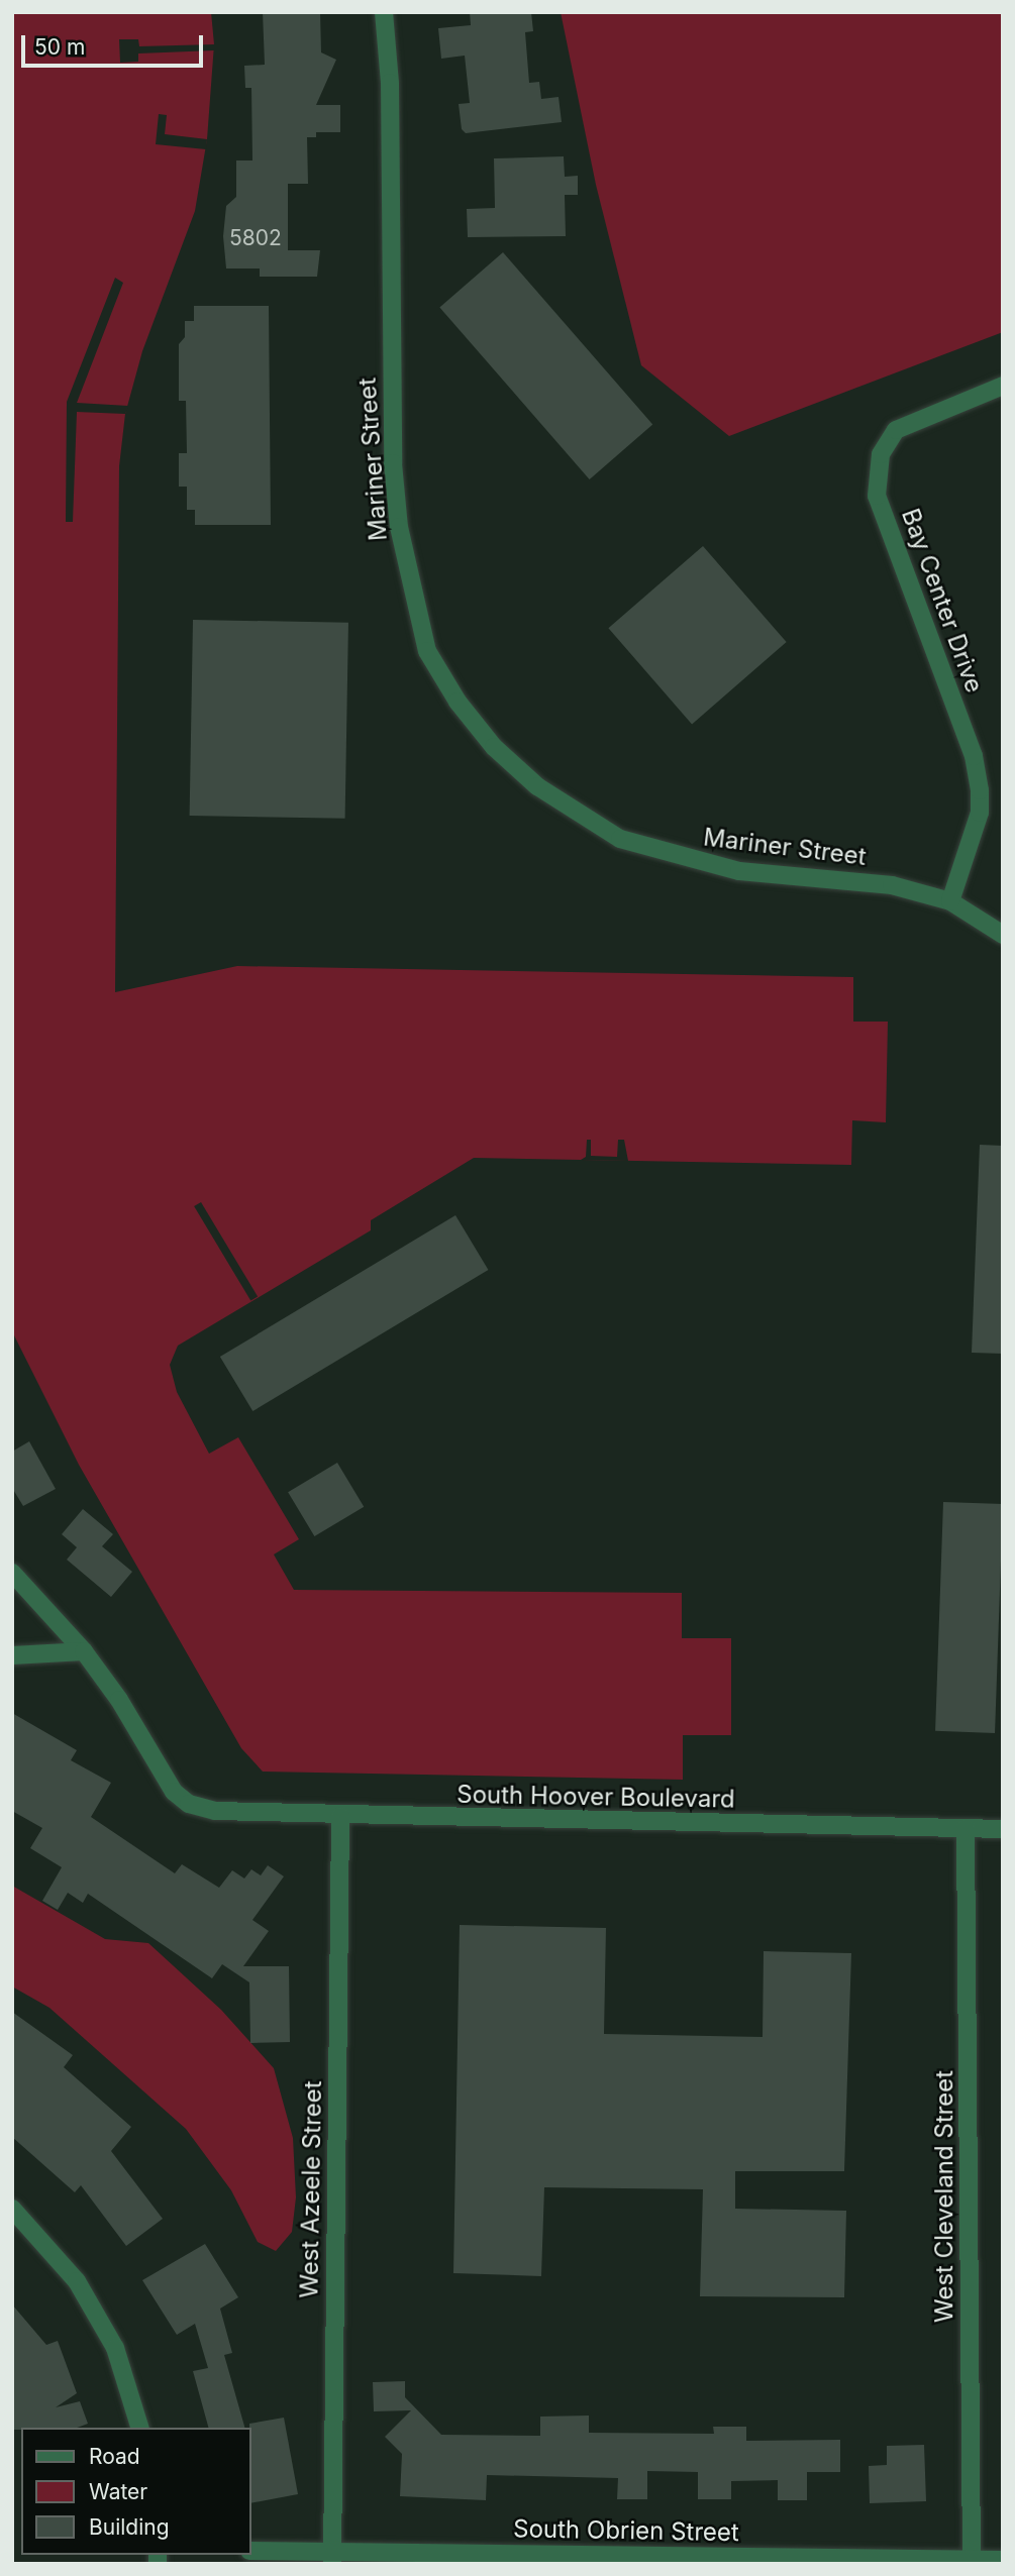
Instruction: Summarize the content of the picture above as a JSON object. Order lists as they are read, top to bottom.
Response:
{
  "streets": {
    "street": [
      "Mariner Street",
      "Bay Center Drive",
      "South Hoover Boulevard",
      "West Azeele Street",
      "West Cleveland Street",
      "South Obrien Street"
    ]
  },
  "crossings": [
    ["Mariner Street", "Bay Center Drive"],
    ["South Hoover Boulevard", "West Azeele Street"],
    ["South Hoover Boulevard", "West Cleveland Street"],
    ["West Azeele Street", "South Obrien Street"],
    ["West Cleveland Street", "South Obrien Street"]
  ],
  "house_numbers": ["5802"],
  "legend": ["Road", "Water", "Building"],
  "scale_bar": "50 m"
}
